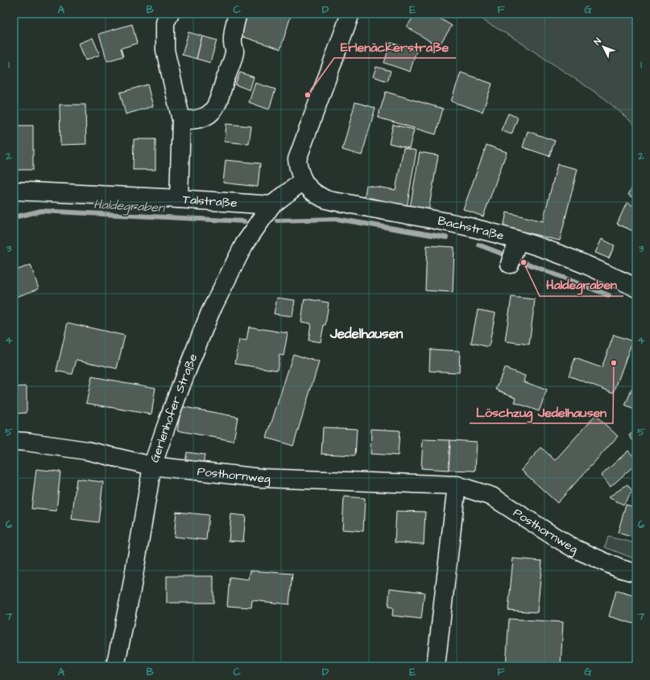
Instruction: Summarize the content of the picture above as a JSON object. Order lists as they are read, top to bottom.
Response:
{
  "streets": {
    "street": [
      "Talstraße",
      "Bachstraße",
      "Gerlenhofer Straße",
      "Posthornweg"
    ]
  },
  "crossings": [
    ["Talstraße", "Gerlenhofer Straße"],
    ["Bachstraße", "Gerlenhofer Straße"],
    ["Gerlenhofer Straße", "Posthornweg"]
  ],
  "districts": ["Jedelhausen"],
  "water": ["Haldegraben"],
  "places": ["Erlenäckerstraße", "Haldegraben", "Löschzug Jedelhausen"],
  "north": "top left",
  "grid": {
    "columns": [
      "A",
      "B",
      "C",
      "D",
      "E",
      "F",
      "G"
    ],
    "rows": [
      "1",
      "2",
      "3",
      "4",
      "5",
      "6",
      "7"
    ]
  }
}
